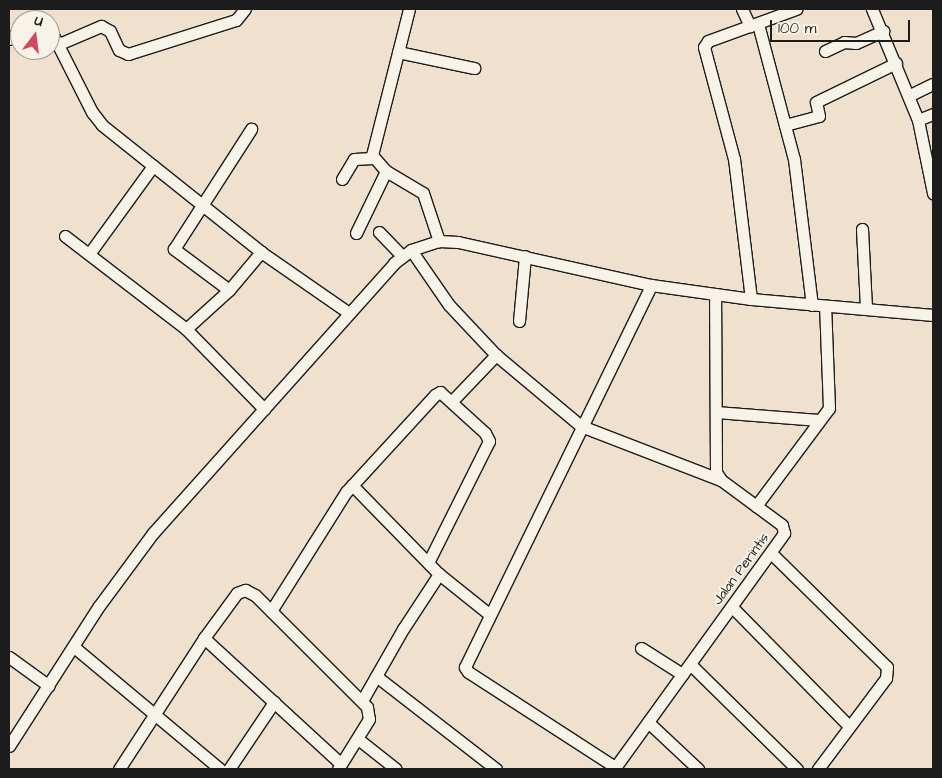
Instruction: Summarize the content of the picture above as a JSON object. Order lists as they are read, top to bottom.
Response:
{
  "streets": {
    "street": ["Jalan Perintis"]
  },
  "scale_bar": "100 m",
  "north": "top"
}
